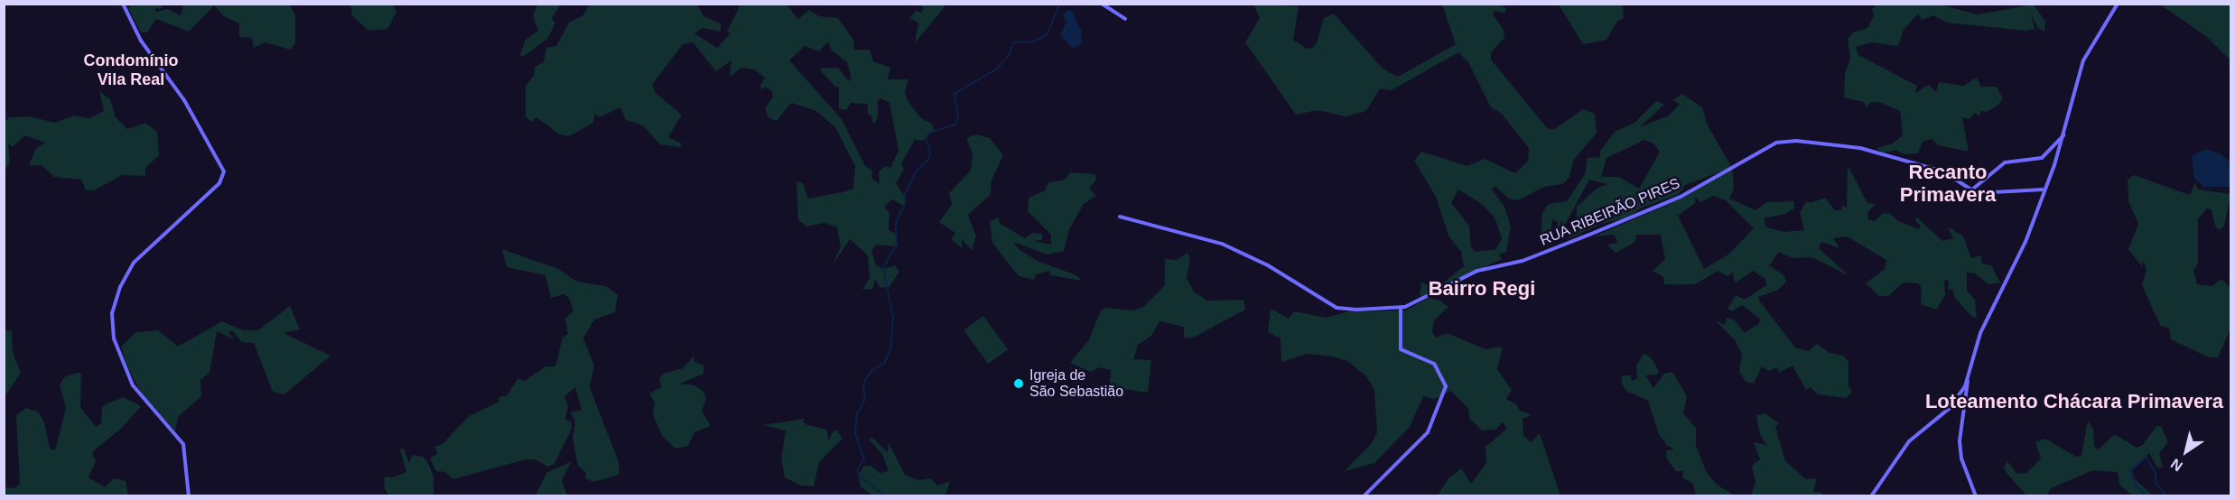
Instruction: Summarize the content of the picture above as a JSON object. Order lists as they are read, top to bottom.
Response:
{
  "streets": {
    "street": ["RUA RIBEIRÃO PIRES"]
  },
  "districts": [
    "Condomínio Vila Real",
    "Recanto Primavera",
    "Bairro Regi",
    "Loteamento Chácara Primavera"
  ],
  "places": ["Igreja de São Sebastião"],
  "north": "bottom left"
}
